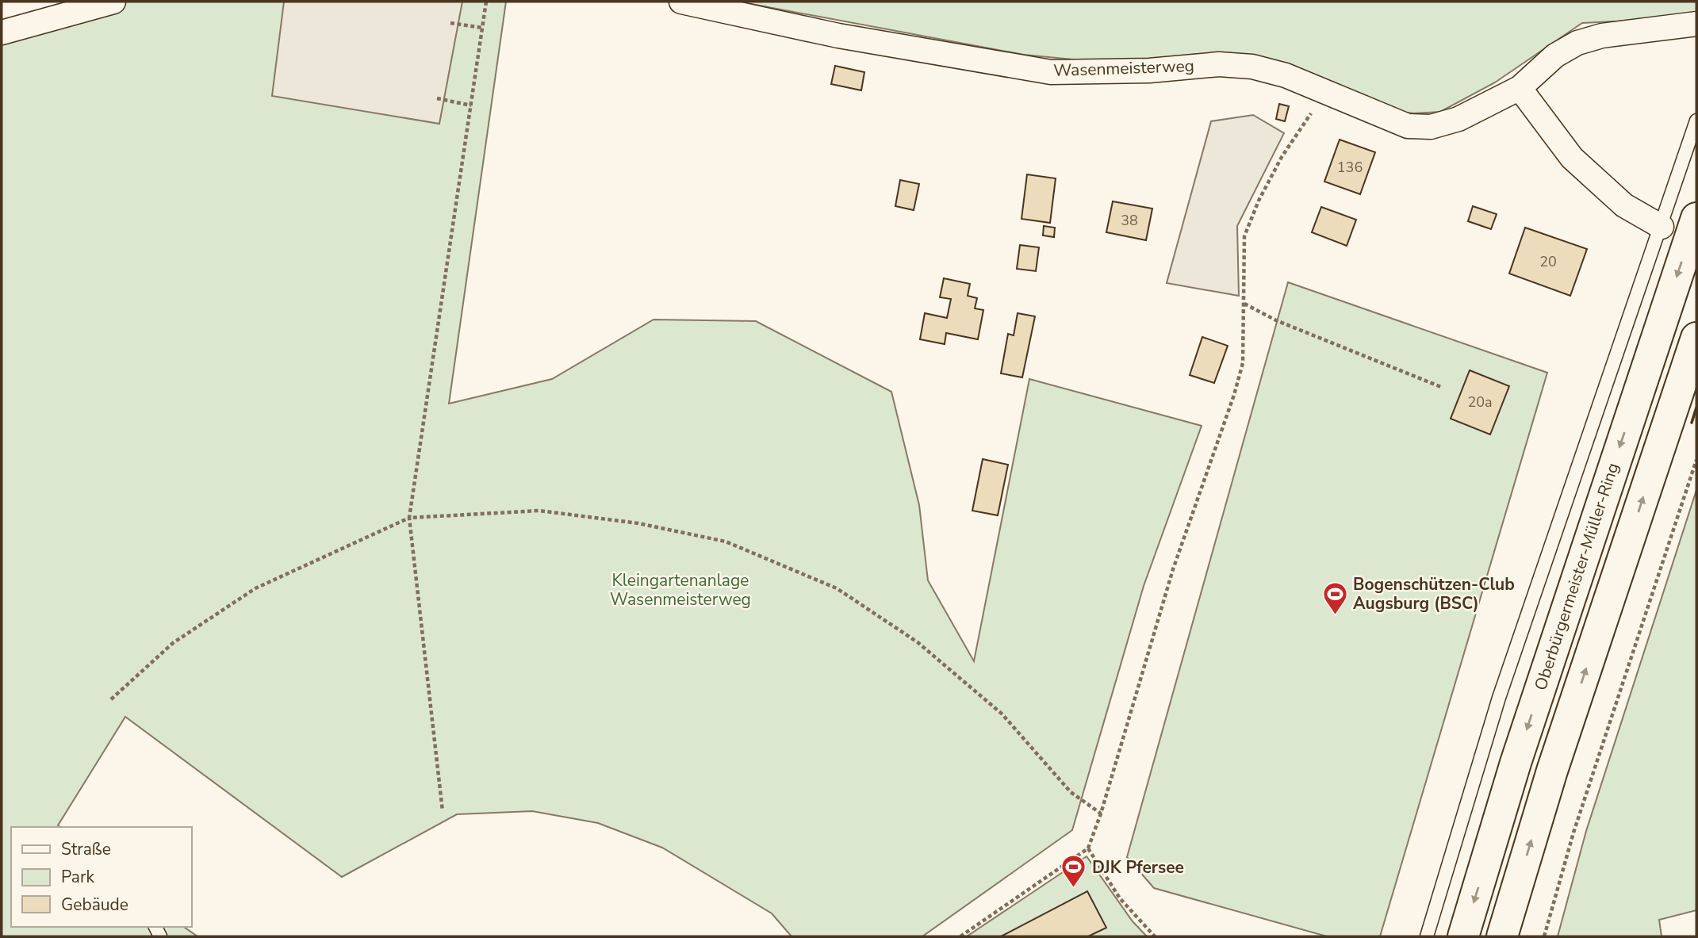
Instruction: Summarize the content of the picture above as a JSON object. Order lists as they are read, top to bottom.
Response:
{
  "streets": {
    "highway": ["Oberbürgermeister-Müller-Ring"],
    "street": ["Wasenmeisterweg"]
  },
  "parks": ["Kleingartenanlage Wasenmeisterweg"],
  "places": {
    "sports": ["Bogenschützen-Club Augsburg (BSC)", "DJK Pfersee"]
  },
  "house_numbers": [
    "136",
    "38",
    "20",
    "20a"
  ],
  "legend": ["Straße", "Park", "Gebäude"]
}
